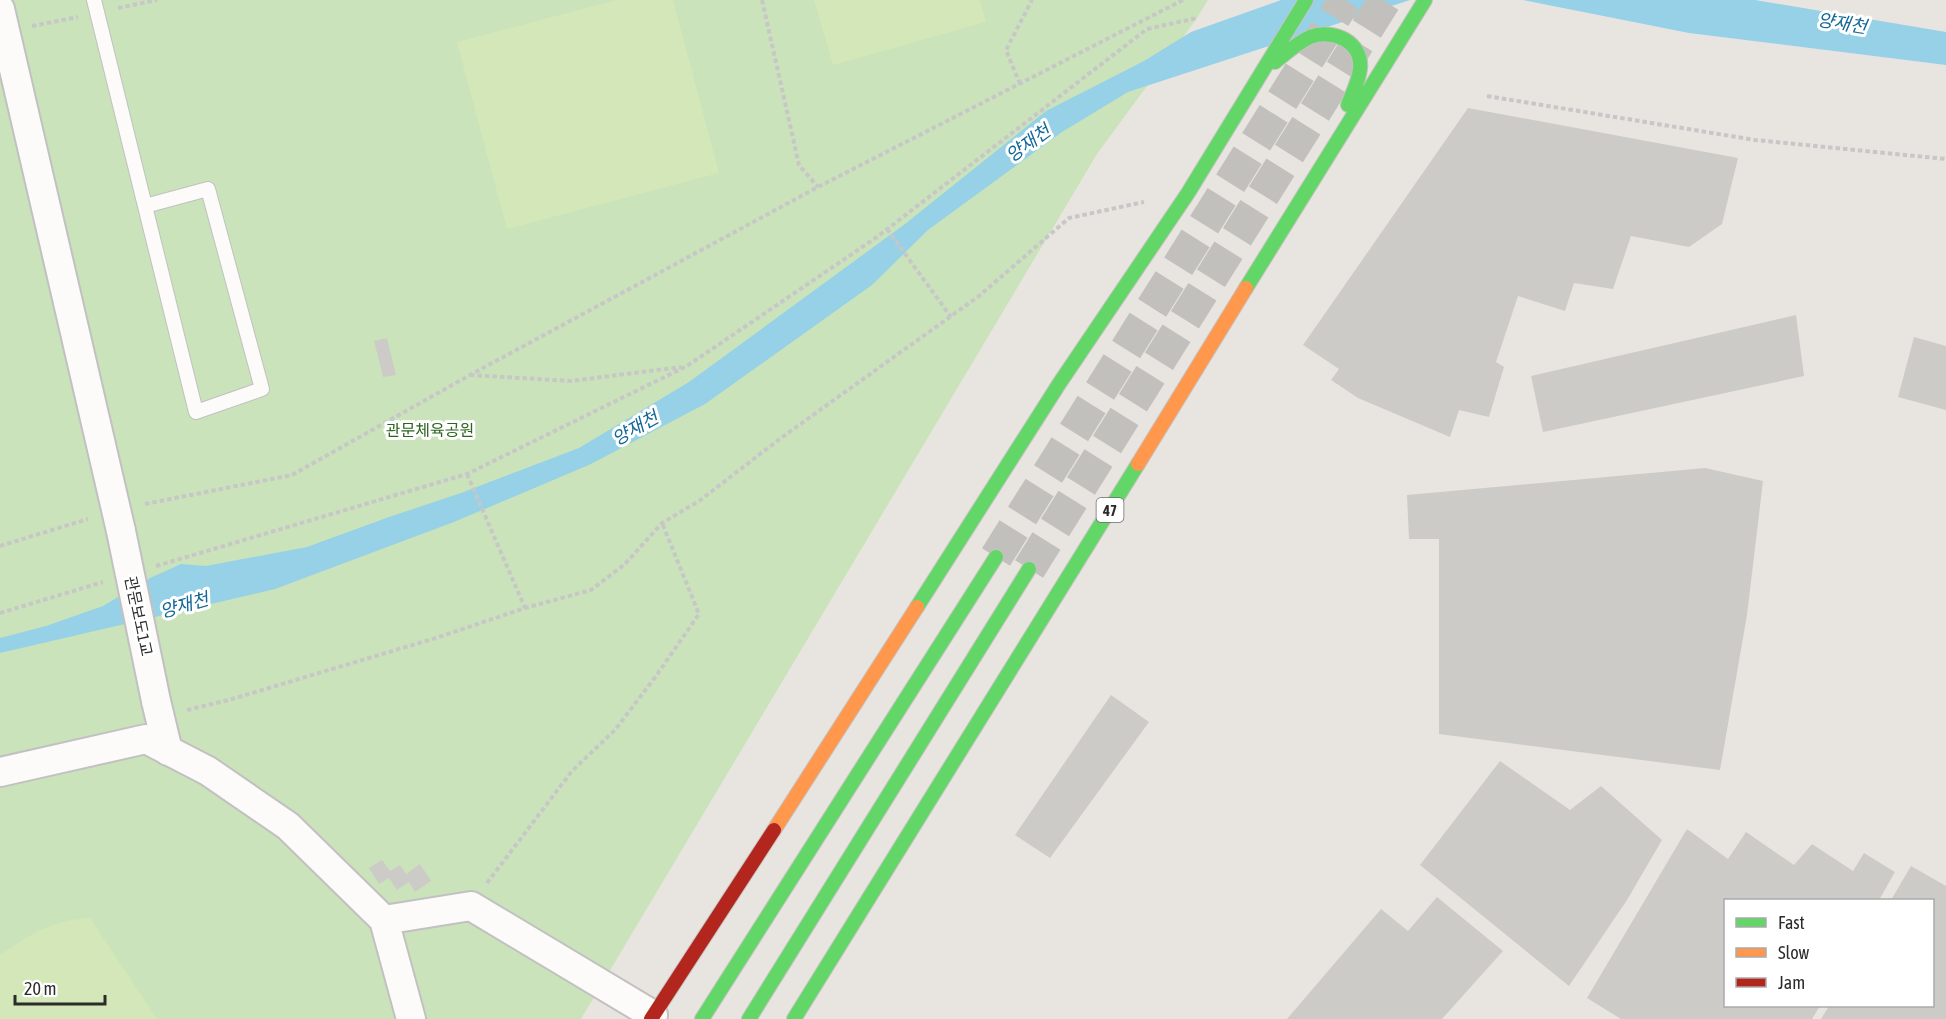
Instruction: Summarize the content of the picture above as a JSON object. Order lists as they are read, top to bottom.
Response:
{
  "streets": {
    "highway": ["47"],
    "street": ["관문보도1교"]
  },
  "water": ["양재천"],
  "parks": ["관문체육공원"],
  "legend": ["Fast", "Slow", "Jam"],
  "scale_bar": "20 m"
}
